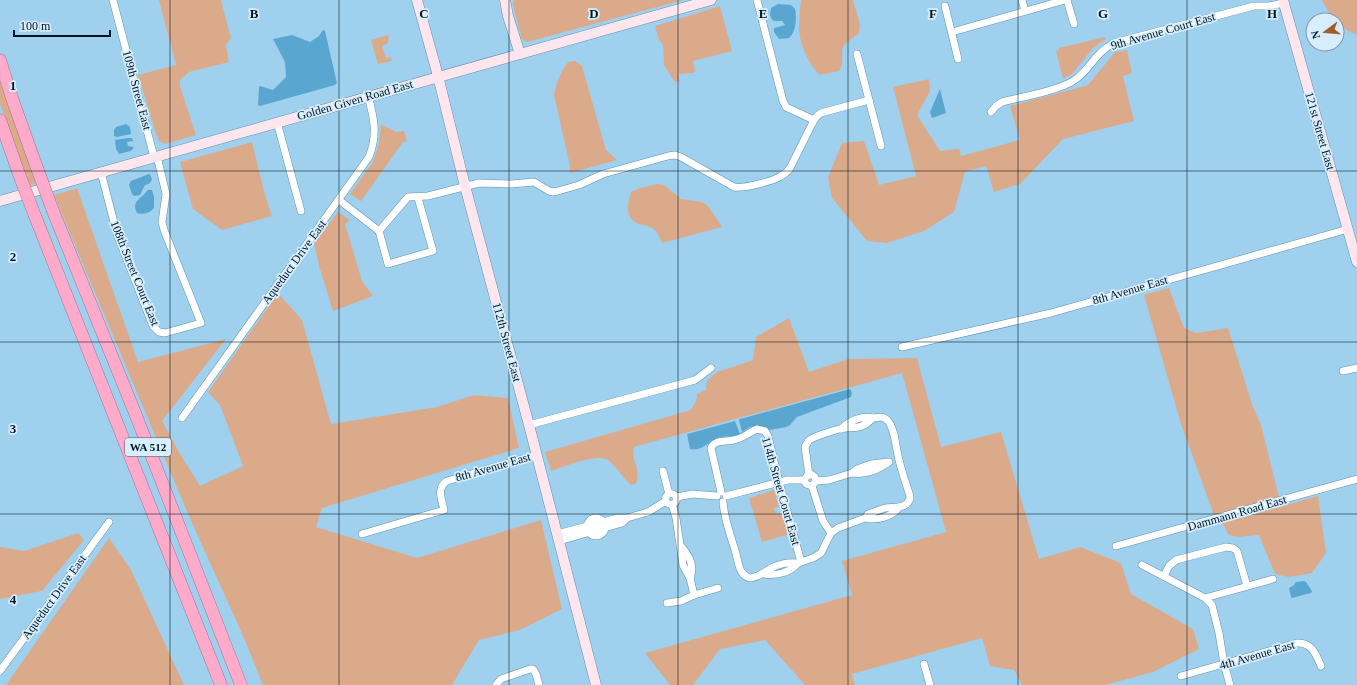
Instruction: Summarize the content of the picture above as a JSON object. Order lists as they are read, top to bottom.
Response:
{
  "streets": {
    "highway": ["WA 512"],
    "street": [
      "9th Avenue Court East",
      "109th Street East",
      "Golden Given Road East",
      "121st Street East",
      "Aqueduct Drive East",
      "108th Street Court East",
      "8th Avenue East",
      "112th Street East",
      "114th Street Court East",
      "Dammann Road East",
      "4th Avenue East"
    ]
  },
  "crossings": [
    ["9th Avenue Court East", "121st Street East"],
    ["109th Street East", "Golden Given Road East"],
    ["109th Street East", "108th Street Court East"],
    ["Golden Given Road East", "Aqueduct Drive East"],
    ["Golden Given Road East", "108th Street Court East"],
    ["Golden Given Road East", "112th Street East"],
    ["121st Street East", "8th Avenue East"],
    ["8th Avenue East", "112th Street East"]
  ],
  "scale_bar": "100 m",
  "north": "left",
  "grid": {
    "columns": [
      "B",
      "C",
      "D",
      "E",
      "F",
      "G",
      "H"
    ],
    "rows": [
      "1",
      "2",
      "3",
      "4"
    ]
  }
}
